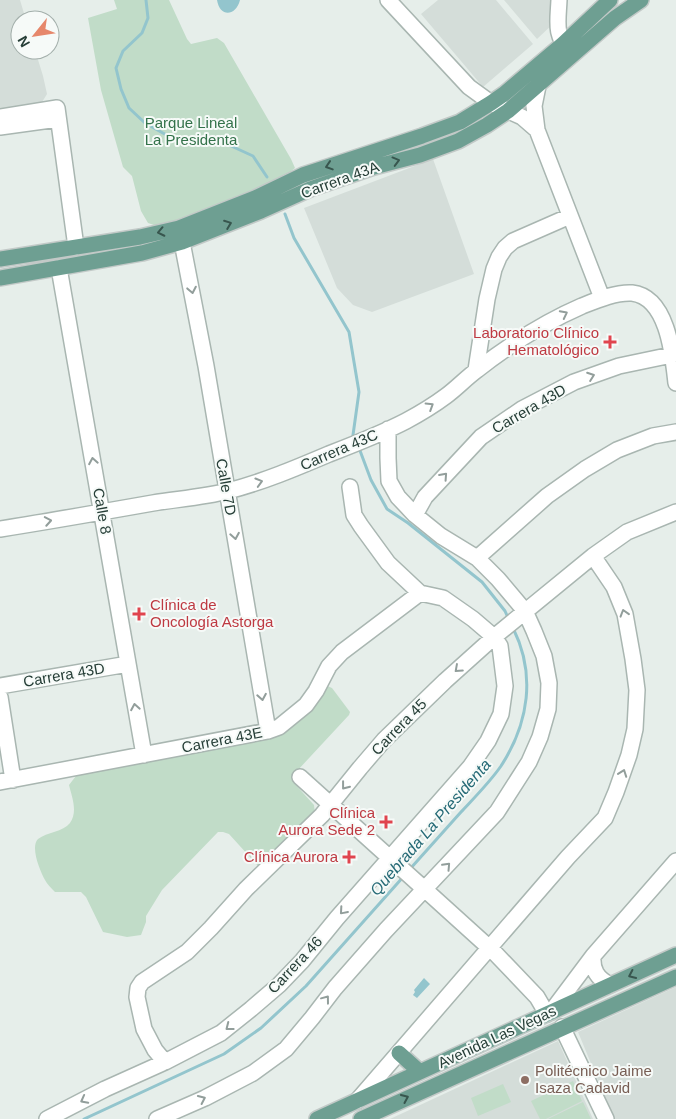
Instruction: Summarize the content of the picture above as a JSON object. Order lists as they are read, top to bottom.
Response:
{
  "streets": {
    "main road": ["Carrera 43A", "Avenida Las Vegas"],
    "street": [
      "Carrera 43D",
      "Carrera 43C",
      "Calle 7D",
      "Calle 8",
      "Carrera 45",
      "Carrera 43E",
      "Carrera 46"
    ]
  },
  "crossings": [
    ["Carrera 43A", "Calle 7D"],
    ["Carrera 43A", "Calle 8"],
    ["Carrera 43D", "Carrera 43C"],
    ["Carrera 43D", "Calle 8"],
    ["Carrera 43C", "Calle 7D"],
    ["Carrera 43C", "Calle 8"],
    ["Calle 7D", "Carrera 43E"],
    ["Calle 8", "Carrera 43E"],
    ["Carrera 45", "Carrera 46"]
  ],
  "one_way": ["Carrera 43C", "Calle 7D", "Calle 8"],
  "water": ["Quebrada La Presidenta"],
  "parks": ["Parque Lineal La Presidenta"],
  "places": {
    "health": [
      "Laboratorio Clínico Hematológico",
      "Clínica de Oncología Astorga",
      "Clínica Aurora Sede 2",
      "Clínica Aurora"
    ],
    "other": ["Politécnico Jaime Isaza Cadavid"]
  },
  "north": "bottom left"
}
